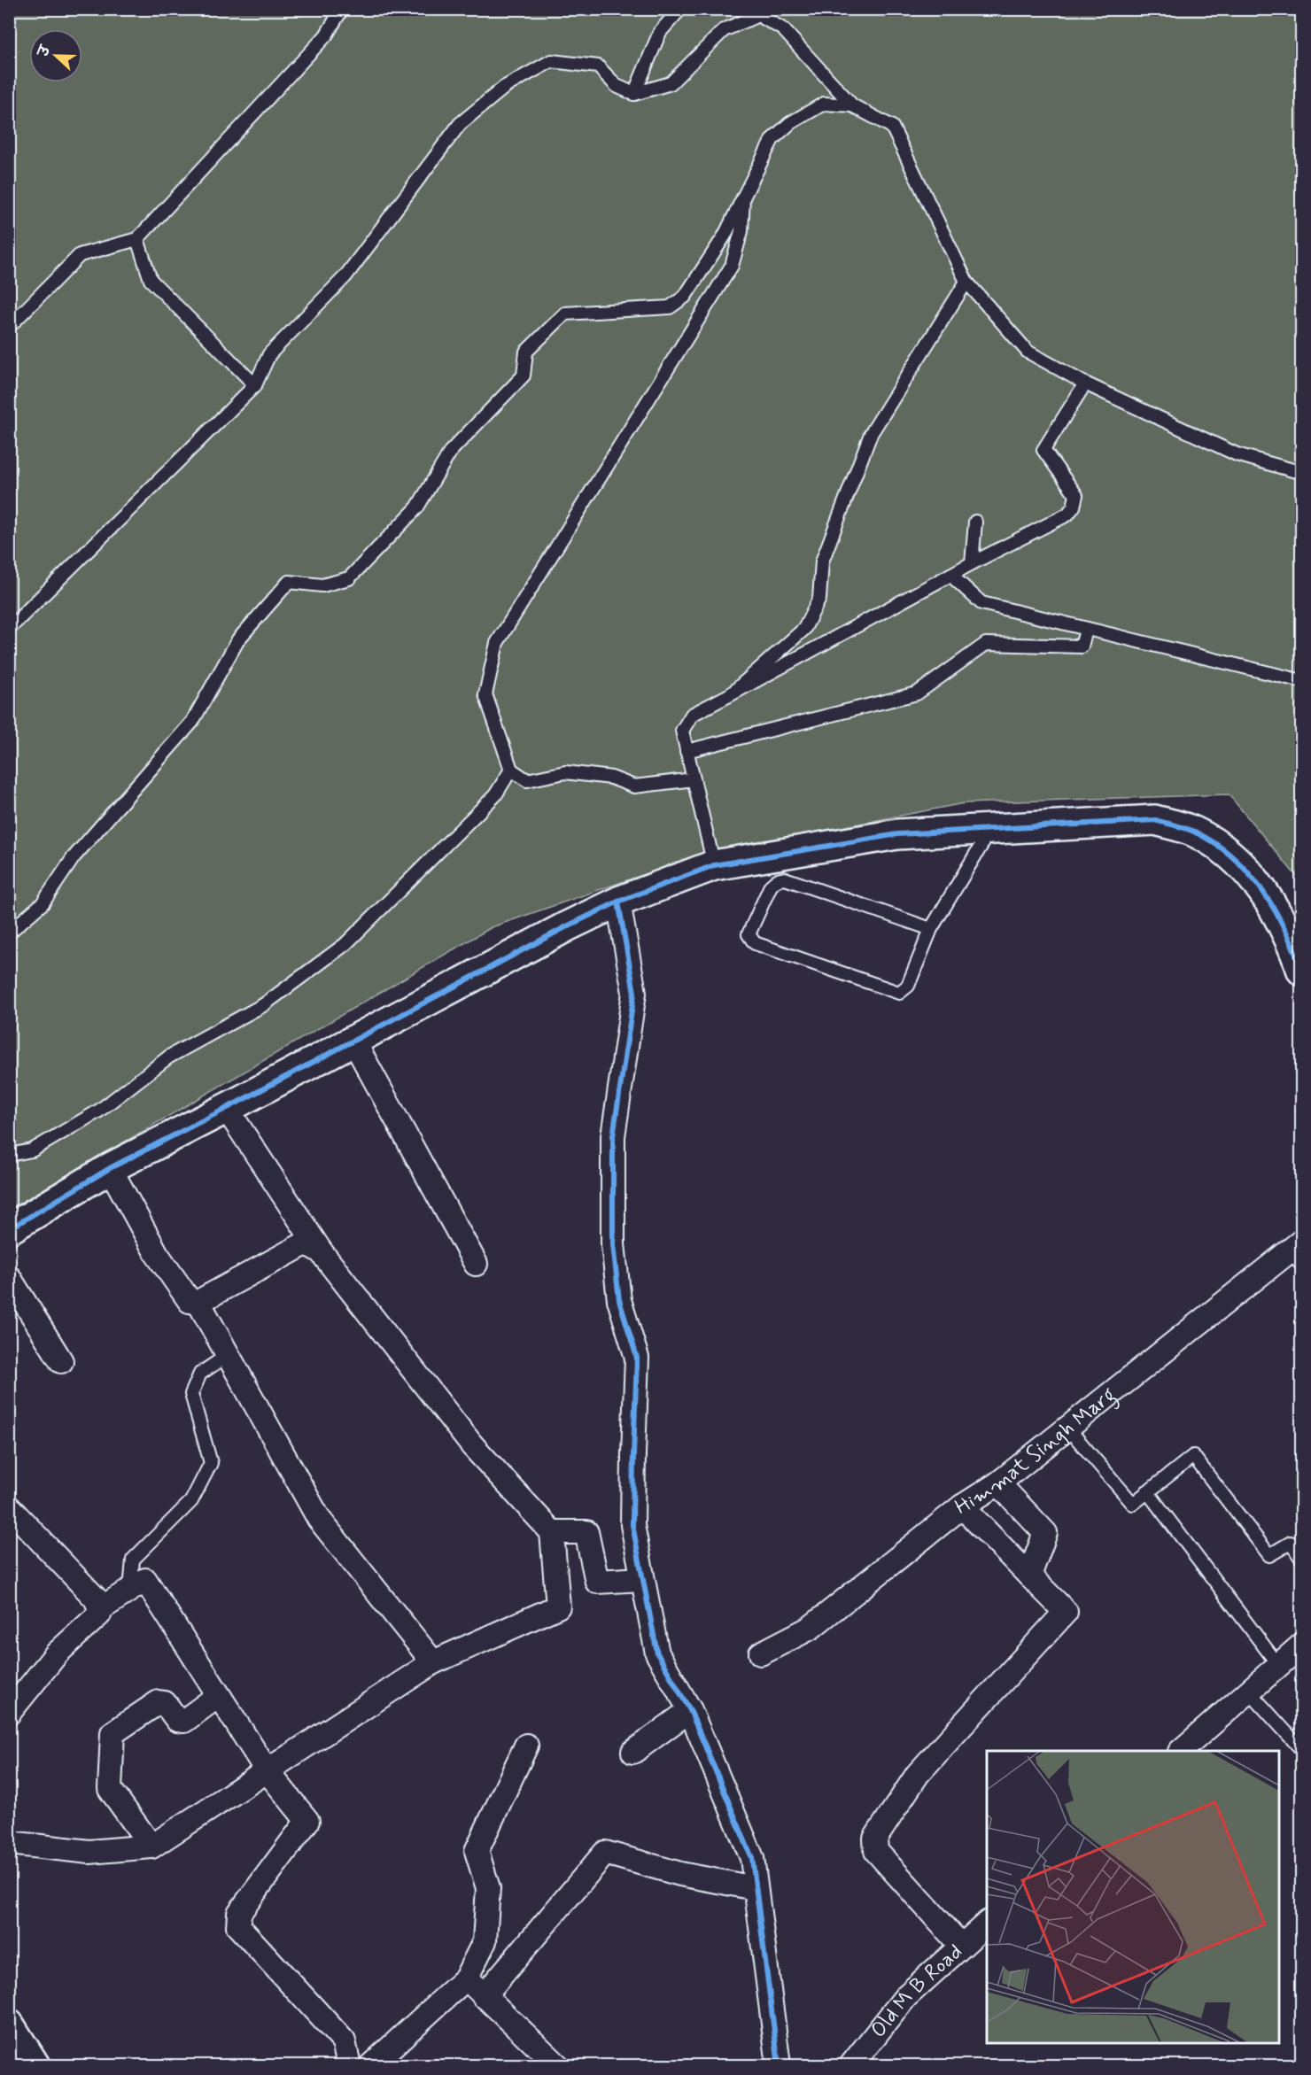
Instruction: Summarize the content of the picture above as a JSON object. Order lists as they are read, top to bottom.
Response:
{
  "streets": {
    "street": ["Himmat Singh Marg", "Old M B Road"]
  },
  "north": "left"
}
